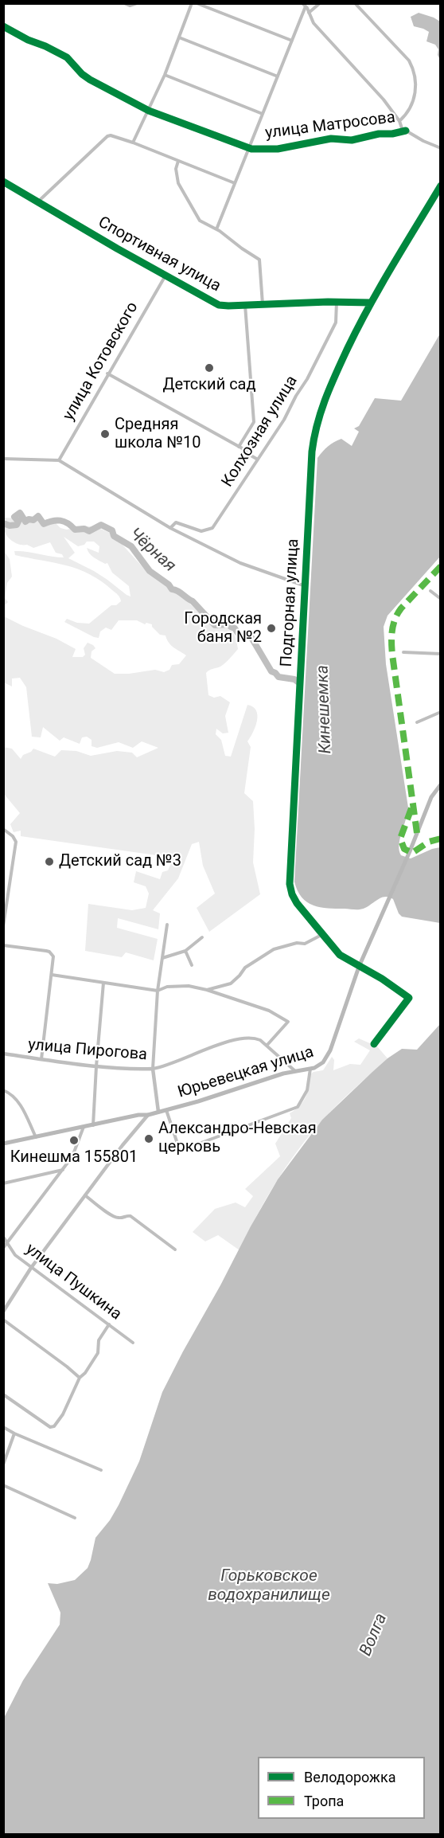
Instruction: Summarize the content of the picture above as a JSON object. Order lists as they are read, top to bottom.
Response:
{
  "streets": {
    "main road": ["Юрьевецкая улица"],
    "street": [
      "улица Матросова",
      "Спортивная улица",
      "улица Котовского",
      "Колхозная улица",
      "Подгорная улица",
      "улица Пирогова",
      "улица Пушкина"
    ]
  },
  "crossings": [
    ["Спортивная улица", "улица Котовского"],
    ["Спортивная улица", "Колхозная улица"],
    ["Спортивная улица", "Подгорная улица"],
    ["Подгорная улица", "Юрьевецкая улица"],
    ["улица Пирогова", "Юрьевецкая улица"]
  ],
  "water": [
    "Чёрная",
    "Кинешемка",
    "Горьковское водохранилище",
    "Волга"
  ],
  "places": [
    "Детский сад",
    "Средняя школа №10",
    "Городская баня №2",
    "Детский сад №3",
    "Александро-Невская церковь",
    "Кинешма 155801"
  ],
  "legend": ["Велодорожка", "Тропа"]
}
